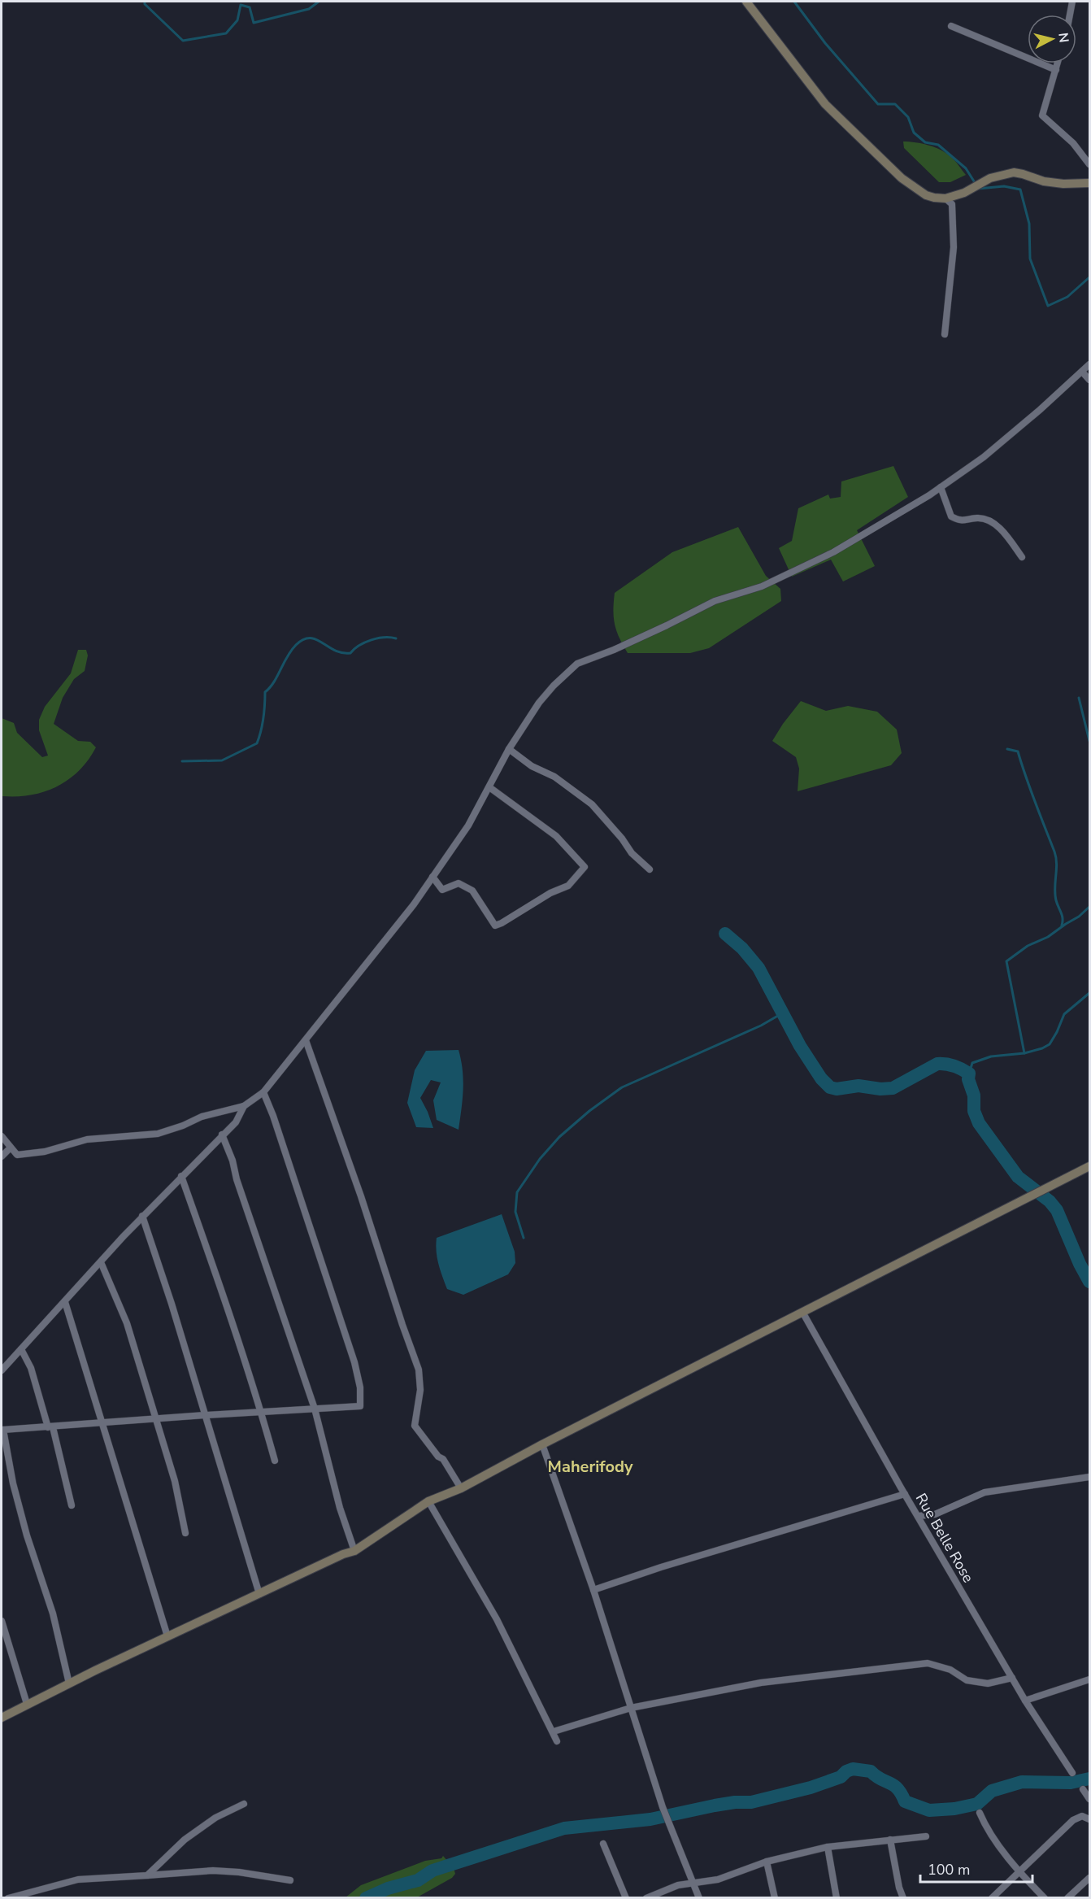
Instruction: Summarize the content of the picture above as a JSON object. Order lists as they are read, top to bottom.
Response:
{
  "streets": {
    "street": ["Rue Belle Rose"]
  },
  "districts": ["Maherifody"],
  "scale_bar": "100 m",
  "north": "right"
}
